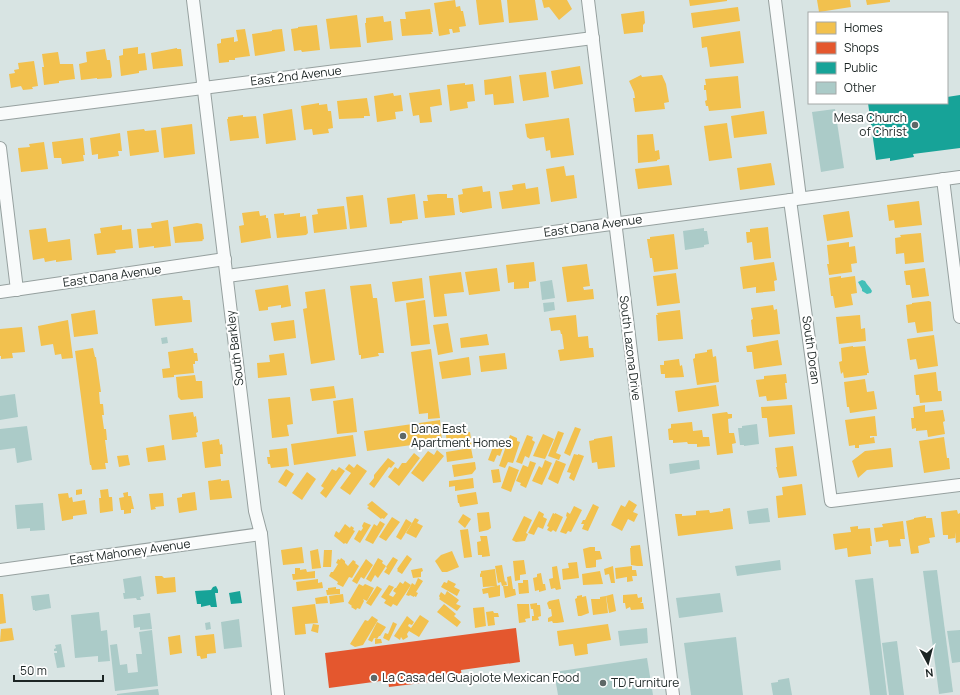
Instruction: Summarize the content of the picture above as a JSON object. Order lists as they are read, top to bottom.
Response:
{
  "streets": {
    "street": [
      "East 2nd Avenue",
      "East Dana Avenue",
      "South Barkley",
      "South Lazona Drive",
      "South Doran",
      "East Mahoney Avenue"
    ]
  },
  "crossings": [
    ["East 2nd Avenue", "South Barkley"],
    ["East 2nd Avenue", "South Lazona Drive"],
    ["East Dana Avenue", "South Barkley"],
    ["East Dana Avenue", "South Lazona Drive"],
    ["East Dana Avenue", "South Doran"],
    ["South Barkley", "East Mahoney Avenue"]
  ],
  "places": [
    "Mesa Church of Christ",
    "Dana East Apartment Homes",
    "La Casa del Guajolote Mexican Food",
    "TD Furniture"
  ],
  "legend": [
    "Homes",
    "Shops",
    "Public",
    "Other"
  ],
  "scale_bar": "50 m",
  "north": "bottom"
}
